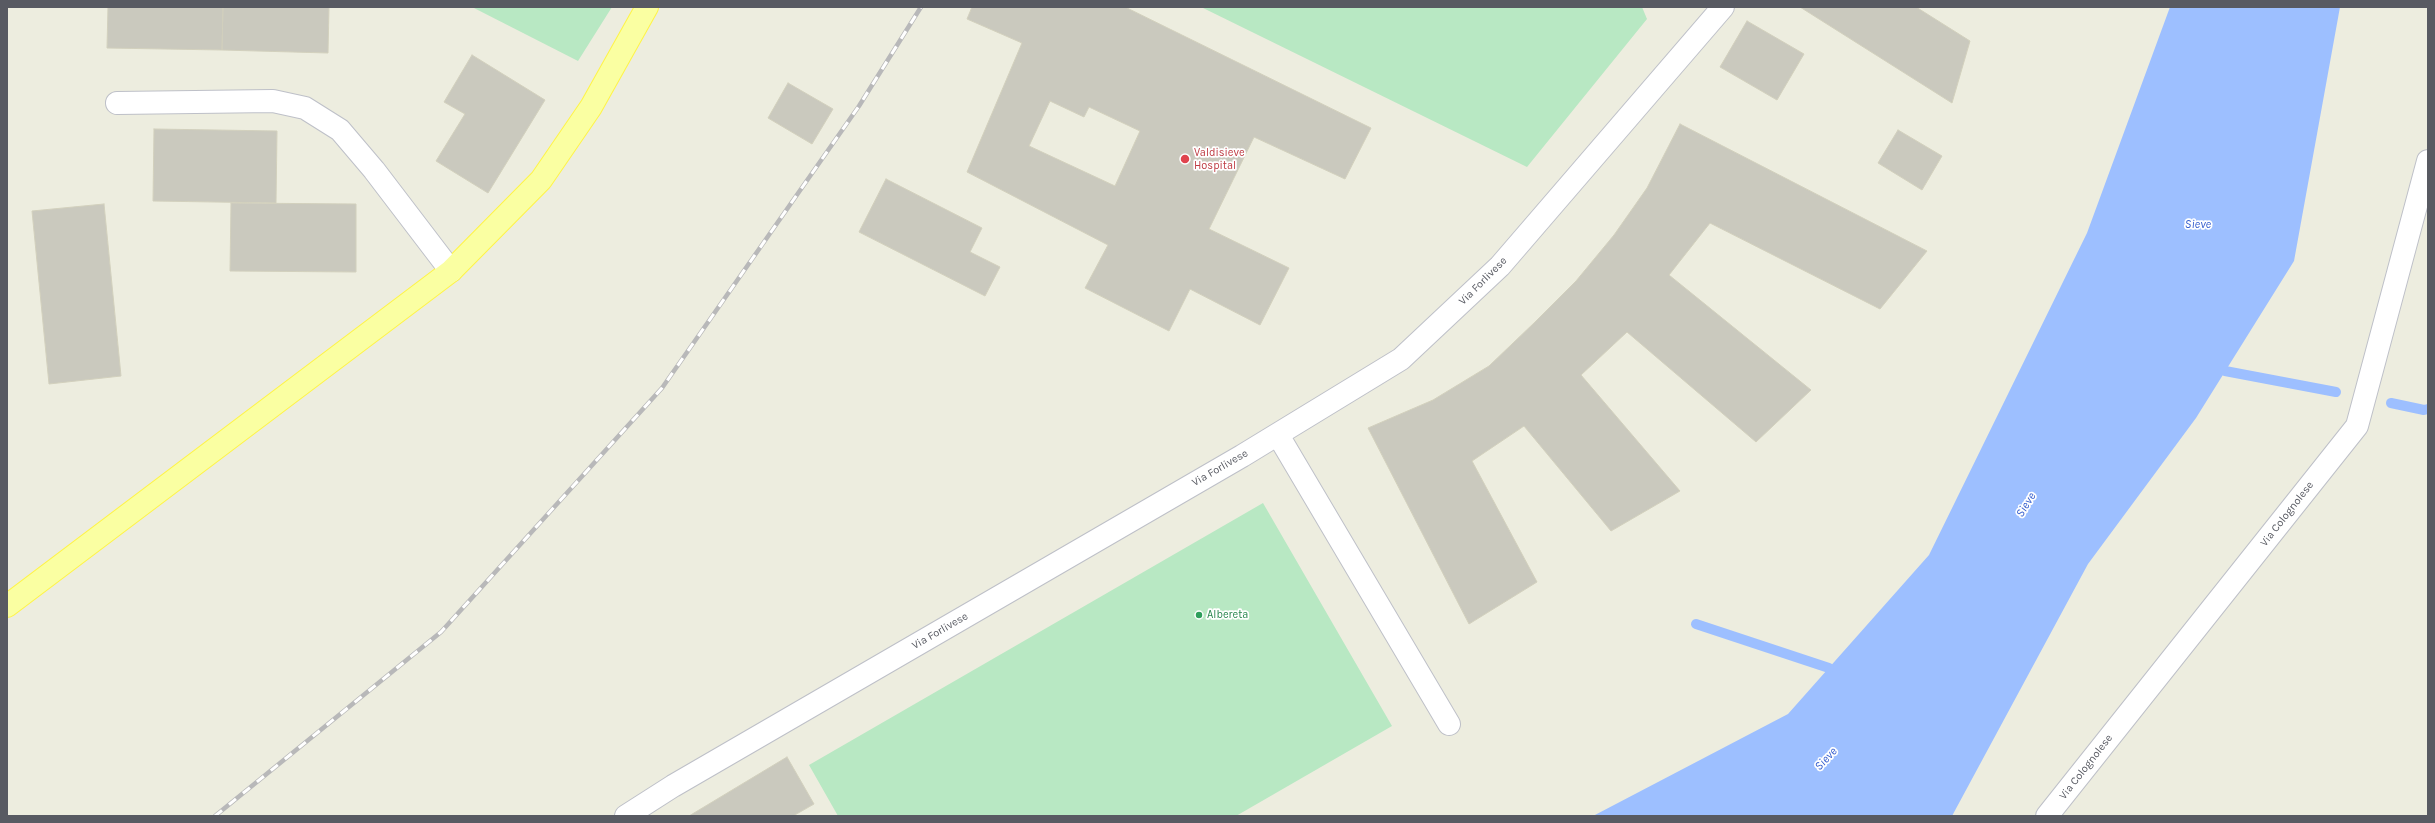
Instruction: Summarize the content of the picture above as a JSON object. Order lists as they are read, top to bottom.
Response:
{
  "streets": {
    "street": ["Via Forlivese", "Via Colognolese"]
  },
  "water": ["Sieve"],
  "places": ["Valdisieve Hospital", "Albereta"]
}
